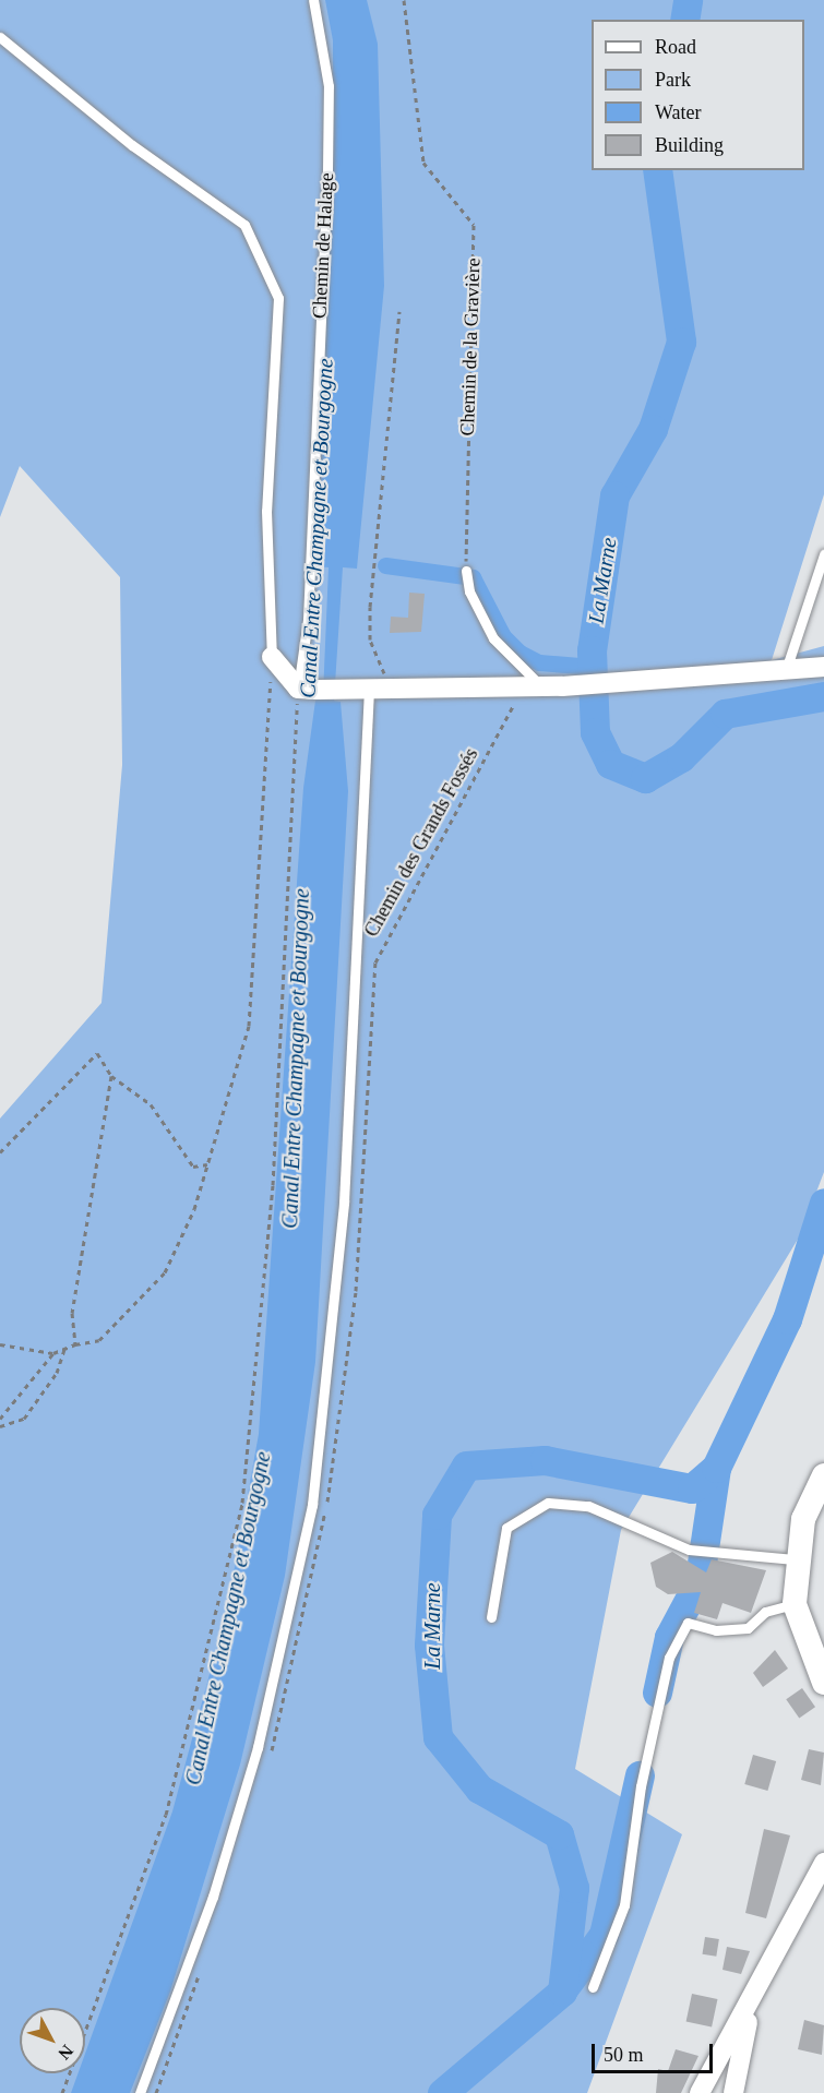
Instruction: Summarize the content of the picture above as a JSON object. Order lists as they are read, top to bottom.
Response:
{
  "streets": {
    "lane": ["Chemin de Halage"],
    "path": ["Chemin de la Gravière", "Chemin des Grands Fossés"]
  },
  "water": ["Canal Entre Champagne et Bourgogne", "La Marne"],
  "legend": [
    "Road",
    "Park",
    "Water",
    "Building"
  ],
  "scale_bar": "50 m",
  "north": "bottom right"
}
